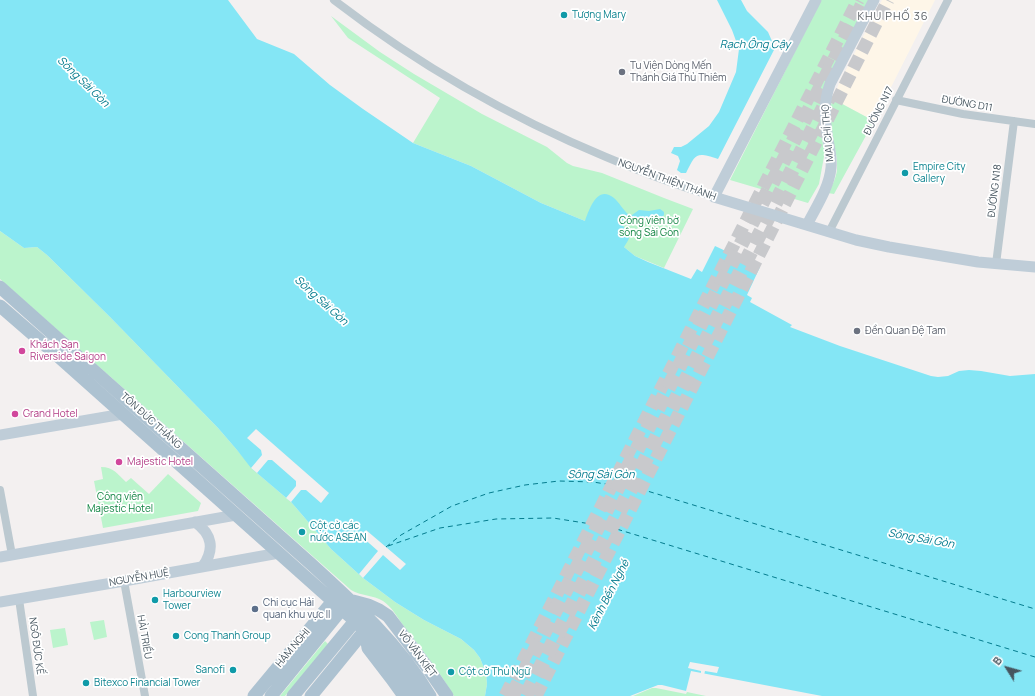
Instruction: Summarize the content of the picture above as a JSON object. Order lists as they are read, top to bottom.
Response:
{
  "streets": {
    "main road": ["TÔN ÐỨC THẮNG", "HÀM NGHI", "VÕ VĂN KIỆT"],
    "street": [
      "ĐƯỜNG D11",
      "ĐƯỜNG N17",
      "MAI CHÍ THỌ",
      "NGUYỄN THIỆN THÀNH",
      "ĐƯỜNG N18",
      "NGUYỄN HUỆ",
      "HẢI TRIỀU",
      "NGÔ ÐỨC KẾ"
    ]
  },
  "crossings": [
    ["ĐƯỜNG D11", "ĐƯỜNG N17"],
    ["ĐƯỜNG D11", "ĐƯỜNG N18"],
    ["ĐƯỜNG N17", "NGUYỄN THIỆN THÀNH"],
    ["MAI CHÍ THỌ", "NGUYỄN THIỆN THÀNH"],
    ["NGUYỄN THIỆN THÀNH", "ĐƯỜNG N18"],
    ["TÔN ÐỨC THẮNG", "NGUYỄN HUỆ"],
    ["TÔN ÐỨC THẮNG", "HÀM NGHI"],
    ["TÔN ÐỨC THẮNG", "VÕ VĂN KIỆT"],
    ["NGUYỄN HUỆ", "HẢI TRIỀU"],
    ["NGUYỄN HUỆ", "NGÔ ÐỨC KẾ"],
    ["HÀM NGHI", "VÕ VĂN KIỆT"]
  ],
  "districts": ["KHU PHỐ 36"],
  "water": ["Rạch Ông Cậy", "Sông Sài Gòn", "Kênh Bến Nghé"],
  "parks": ["Công viên bờ sông Sài Gòn", "Công viên Majestic Hotel"],
  "places": [
    "Tượng Mary",
    "Tu Viện Dòng Mến Thánh Giá Thủ Thiêm",
    "Empire City Gallery",
    "Đền Quan Đệ Tam",
    "Khách Sạn Riverside Saigon",
    "Grand Hotel",
    "Majestic Hotel",
    "Cột cờ các nước ASEAN",
    "Harbourview Tower",
    "Chi cục Hải quan khu vực II",
    "Cong Thanh Group",
    "Sanofi",
    "Cột cờ Thủ Ngữ",
    "Bitexco Financial Tower"
  ],
  "north": "top left"
}
